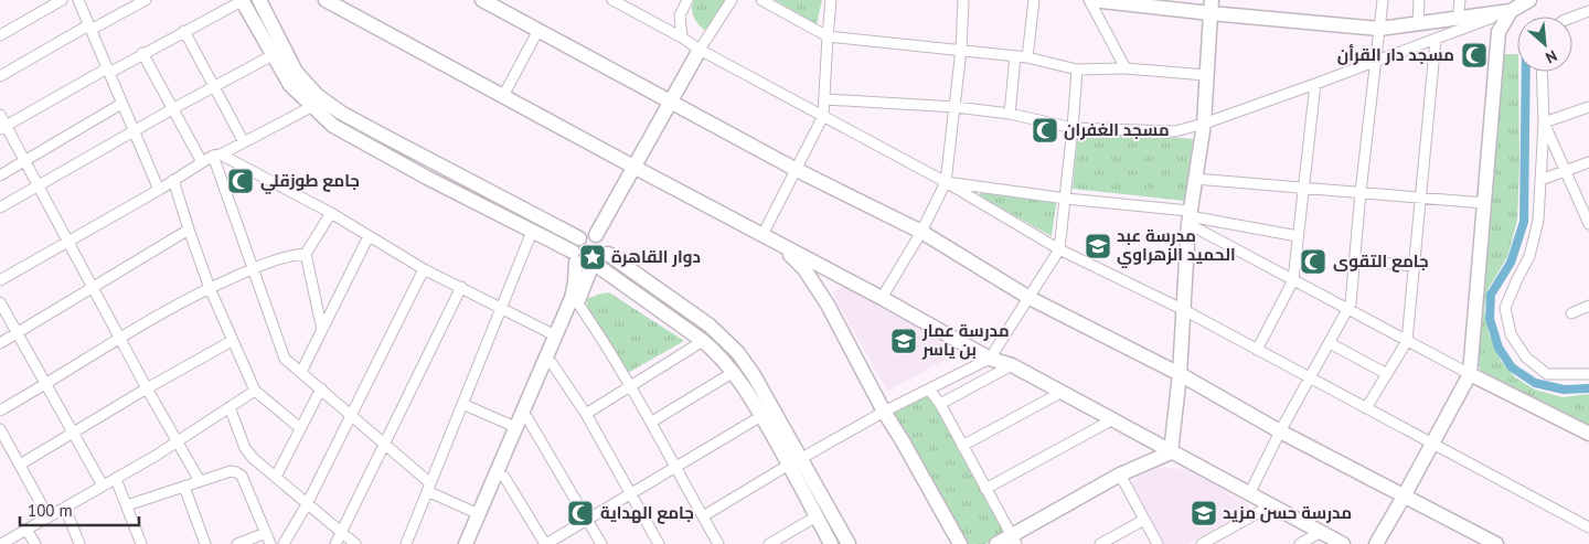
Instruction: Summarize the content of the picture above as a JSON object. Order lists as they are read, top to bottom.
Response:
{
  "places": {
    "mosque": [
      "مسجد دار القرأن",
      "مسجد الغفران",
      "جامع طوزقلي",
      "جامع التقوى",
      "جامع الهداية"
    ],
    "school or university": ["مدرسة عبد الحميد الزهراوي", "مدرسة عمار بن ياسر", "مدرسة حسن مزيد"],
    "place": ["دوار القاهرة"]
  },
  "scale_bar": "100 m",
  "north": "bottom right"
}
